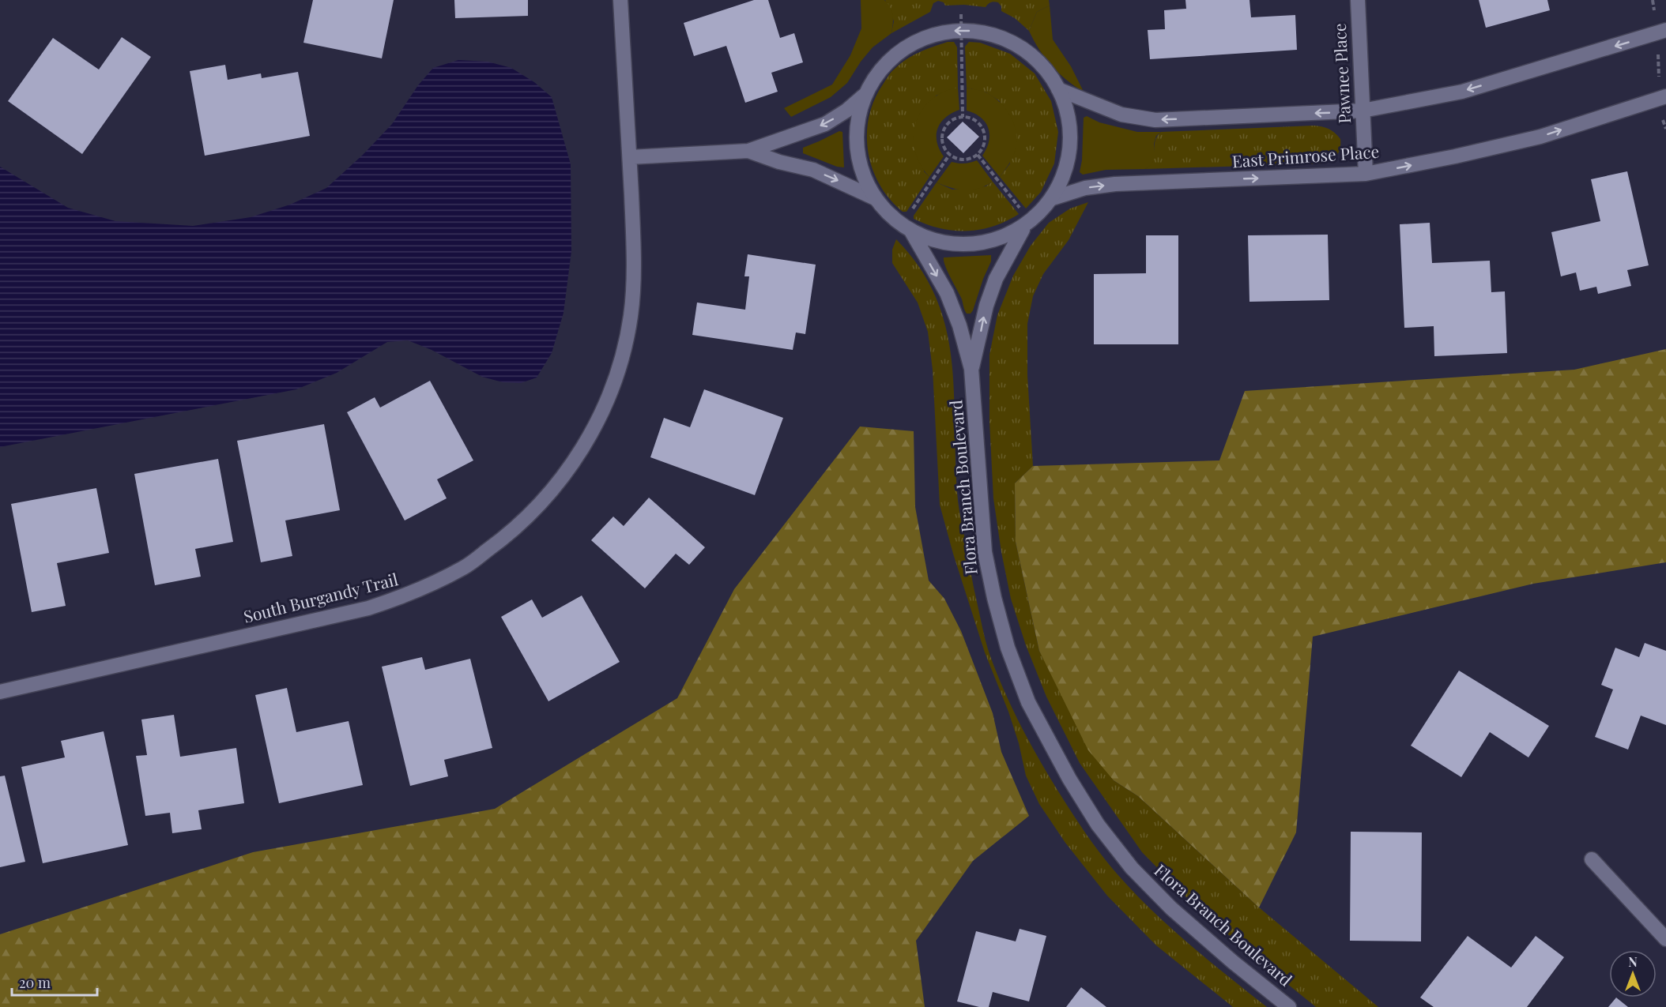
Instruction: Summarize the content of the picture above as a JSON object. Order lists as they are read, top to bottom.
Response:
{
  "streets": {
    "street": [
      "Pawnee Place",
      "East Primrose Place",
      "Flora Branch Boulevard",
      "South Burgandy Trail"
    ]
  },
  "crossings": [
    ["Pawnee Place", "East Primrose Place"],
    ["East Primrose Place", "Flora Branch Boulevard"]
  ],
  "scale_bar": "20 m",
  "north": "top"
}
